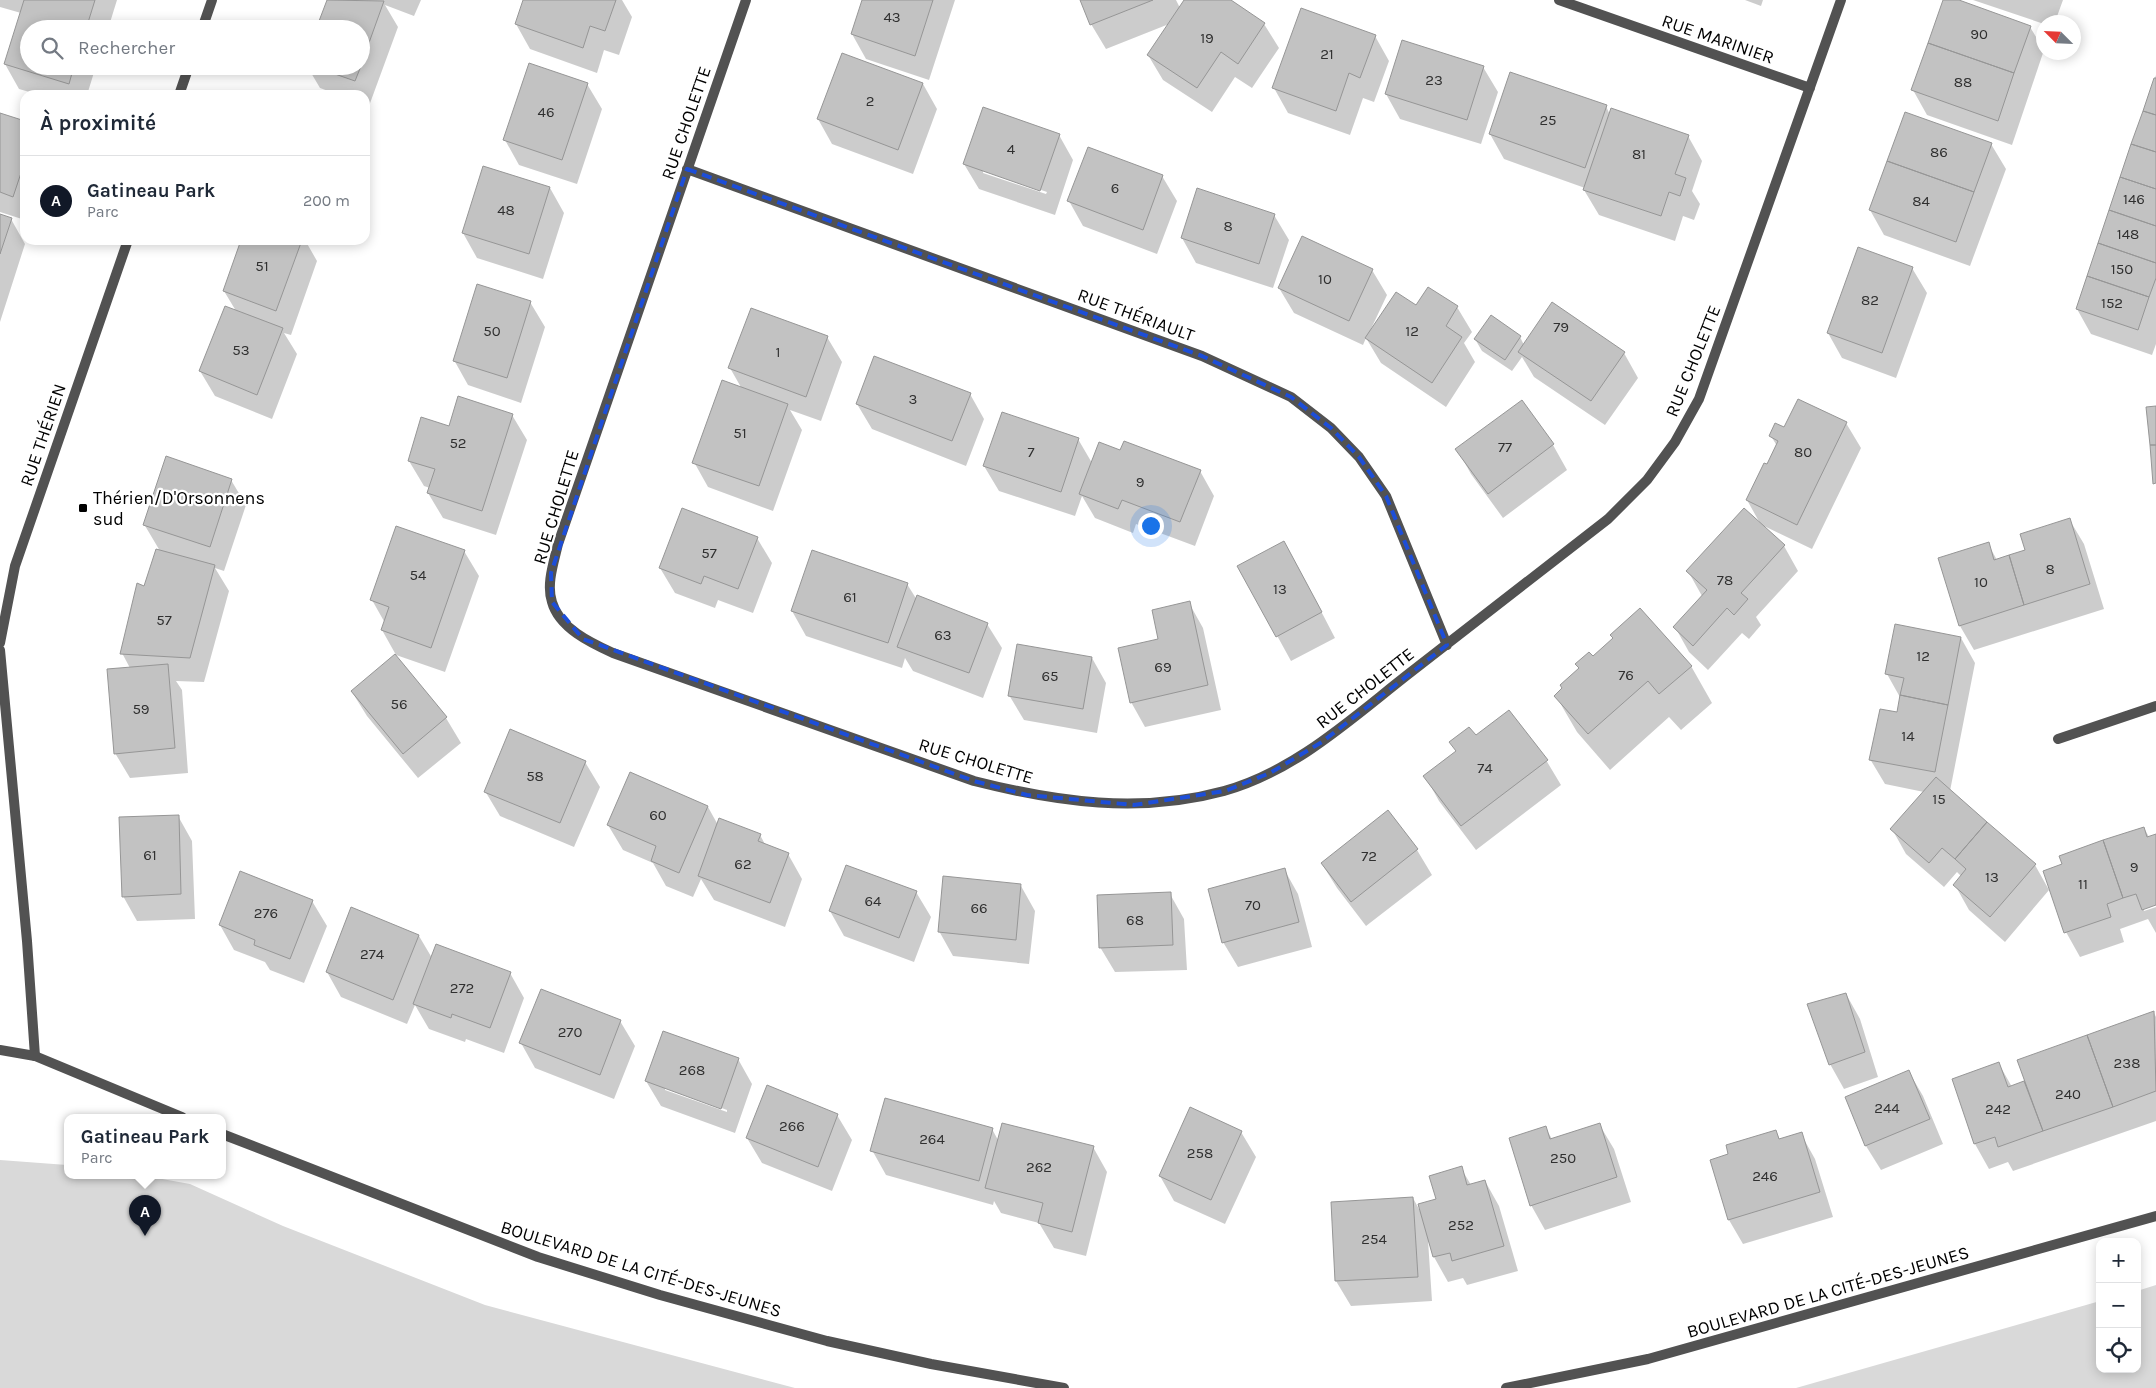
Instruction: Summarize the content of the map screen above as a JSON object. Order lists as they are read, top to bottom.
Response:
{
  "streets": {
    "street": [
      "RUE MARINIER",
      "RUE CHOLETTE",
      "RUE THÉRIAULT",
      "RUE THÉRIEN",
      "BOULEVARD DE LA CITÉ-DES-JEUNES"
    ]
  },
  "crossings": [
    ["RUE MARINIER", "RUE CHOLETTE"],
    ["RUE CHOLETTE", "RUE THÉRIAULT"]
  ],
  "places": {
    "transit": ["Thérien/D'Orsonnens sud"]
  },
  "house_numbers": [
    "43",
    "90",
    "19",
    "21",
    "23",
    "88",
    "2",
    "46",
    "25",
    "4",
    "86",
    "81",
    "6",
    "146",
    "84",
    "48",
    "8",
    "148",
    "51",
    "150",
    "10",
    "82",
    "152",
    "79",
    "50",
    "12",
    "53",
    "1",
    "3",
    "51",
    "52",
    "77",
    "7",
    "80",
    "9",
    "57",
    "8",
    "54",
    "78",
    "10",
    "13",
    "61",
    "57",
    "63",
    "12",
    "69",
    "76",
    "65",
    "56",
    "59",
    "14",
    "74",
    "58",
    "15",
    "60",
    "61",
    "72",
    "62",
    "9",
    "13",
    "11",
    "64",
    "70",
    "66",
    "276",
    "68",
    "274",
    "272",
    "270",
    "238",
    "268",
    "240",
    "244",
    "242",
    "266",
    "264",
    "258",
    "250",
    "262",
    "246",
    "252",
    "254"
  ],
  "north": "top left",
  "page": {
    "search": "Rechercher",
    "heading": "À proximité",
    "list": [
      {
        "mark": "A",
        "name": "Gatineau Park",
        "note": "Parc",
        "value": "200 m"
      }
    ],
    "popup": ["Gatineau Park", "Parc"],
    "pins": "A",
    "map_buttons": ["+", "−"]
  }
}
